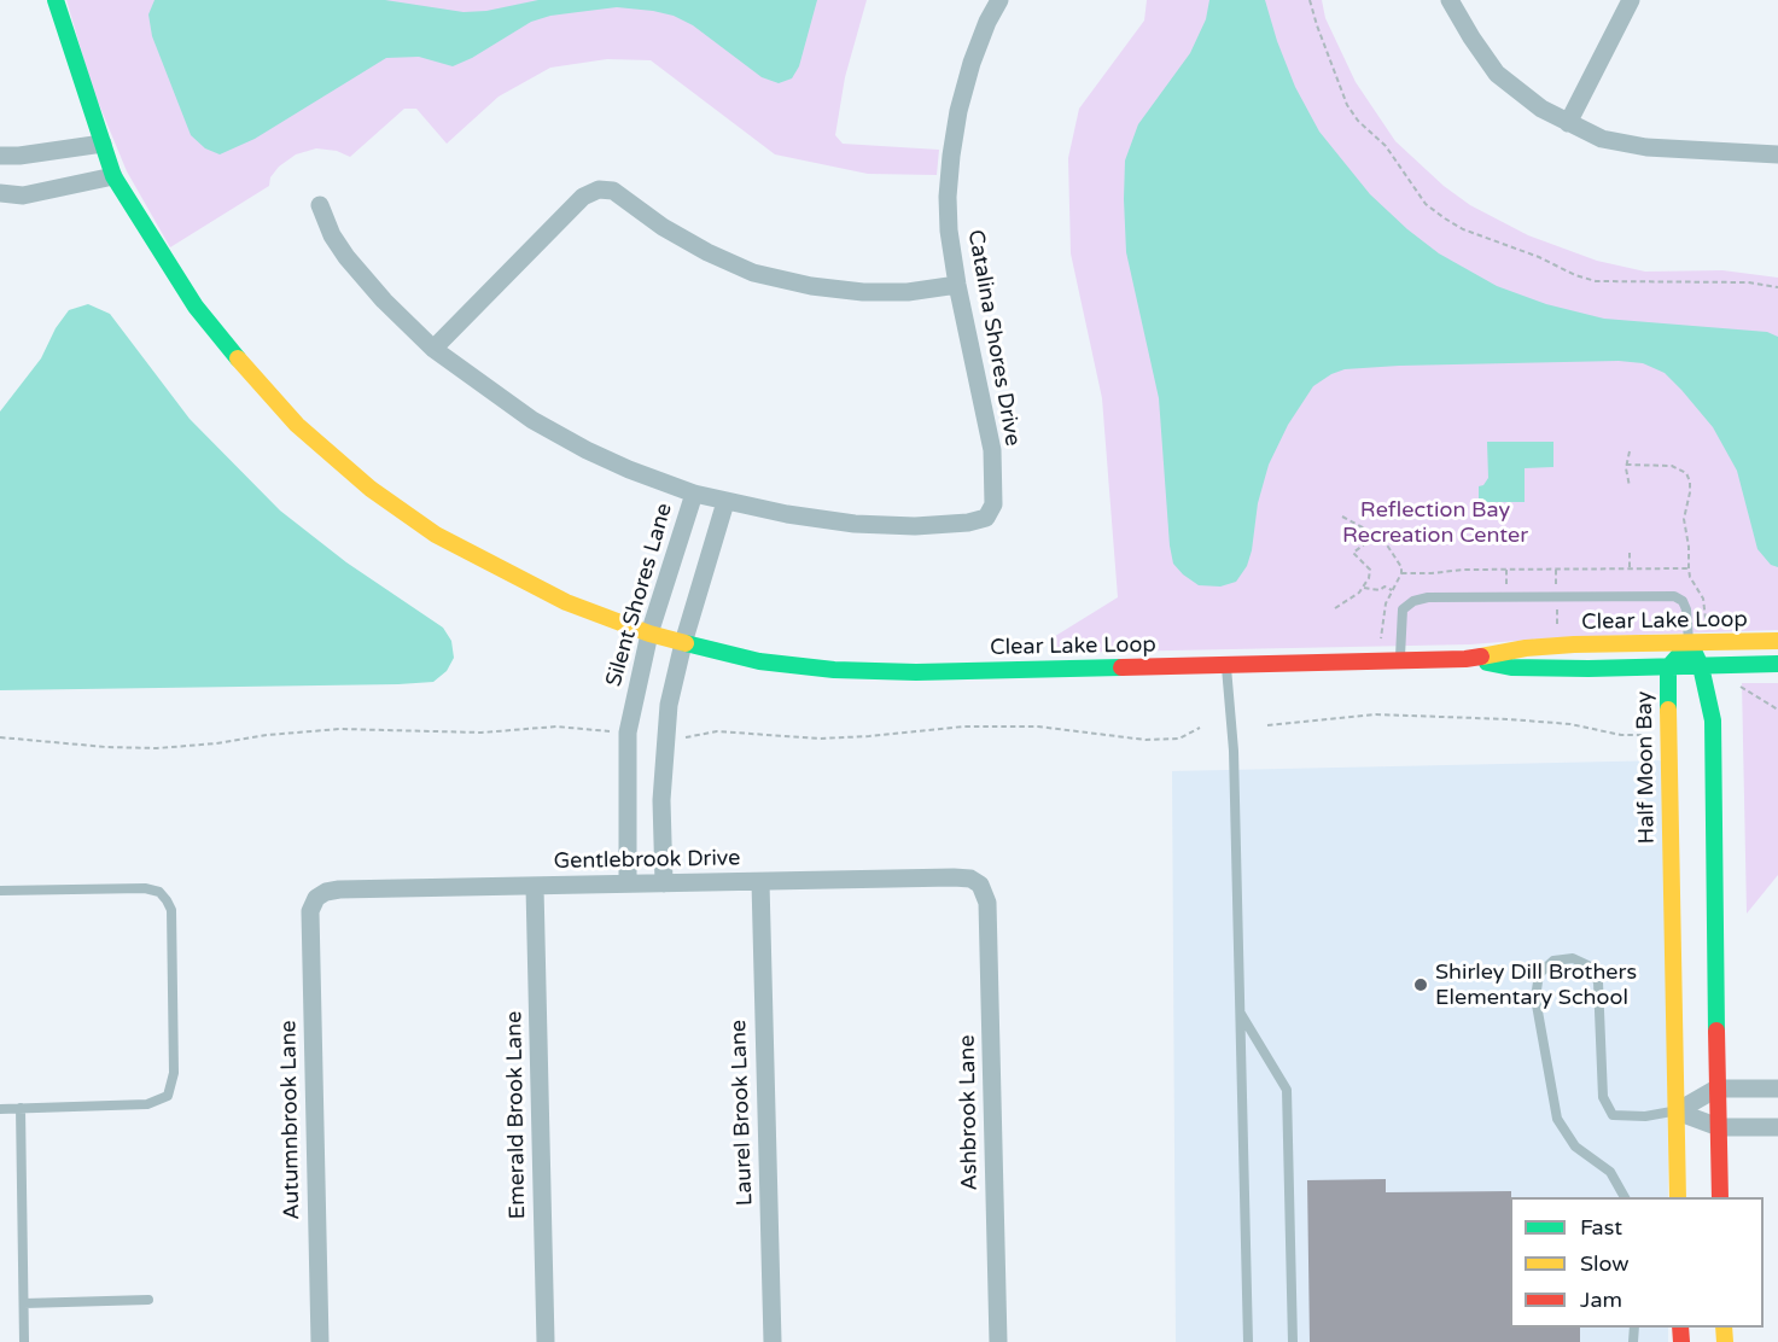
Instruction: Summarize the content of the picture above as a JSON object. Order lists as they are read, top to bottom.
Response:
{
  "streets": {
    "street": [
      "Catalina Shores Drive",
      "Silent Shores Lane",
      "Clear Lake Loop",
      "Half Moon Bay",
      "Gentlebrook Drive",
      "Laurel Brook Lane",
      "Ashbrook Lane",
      "Emerald Brook Lane",
      "Autumnbrook Lane"
    ]
  },
  "crossings": [
    ["Silent Shores Lane", "Clear Lake Loop"],
    ["Silent Shores Lane", "Gentlebrook Drive"],
    ["Clear Lake Loop", "Half Moon Bay"],
    ["Gentlebrook Drive", "Laurel Brook Lane"],
    ["Gentlebrook Drive", "Ashbrook Lane"],
    ["Gentlebrook Drive", "Emerald Brook Lane"],
    ["Gentlebrook Drive", "Autumnbrook Lane"]
  ],
  "parks": ["Reflection Bay Recreation Center"],
  "places": ["Shirley Dill Brothers Elementary School"],
  "legend": ["Fast", "Slow", "Jam"]
}
